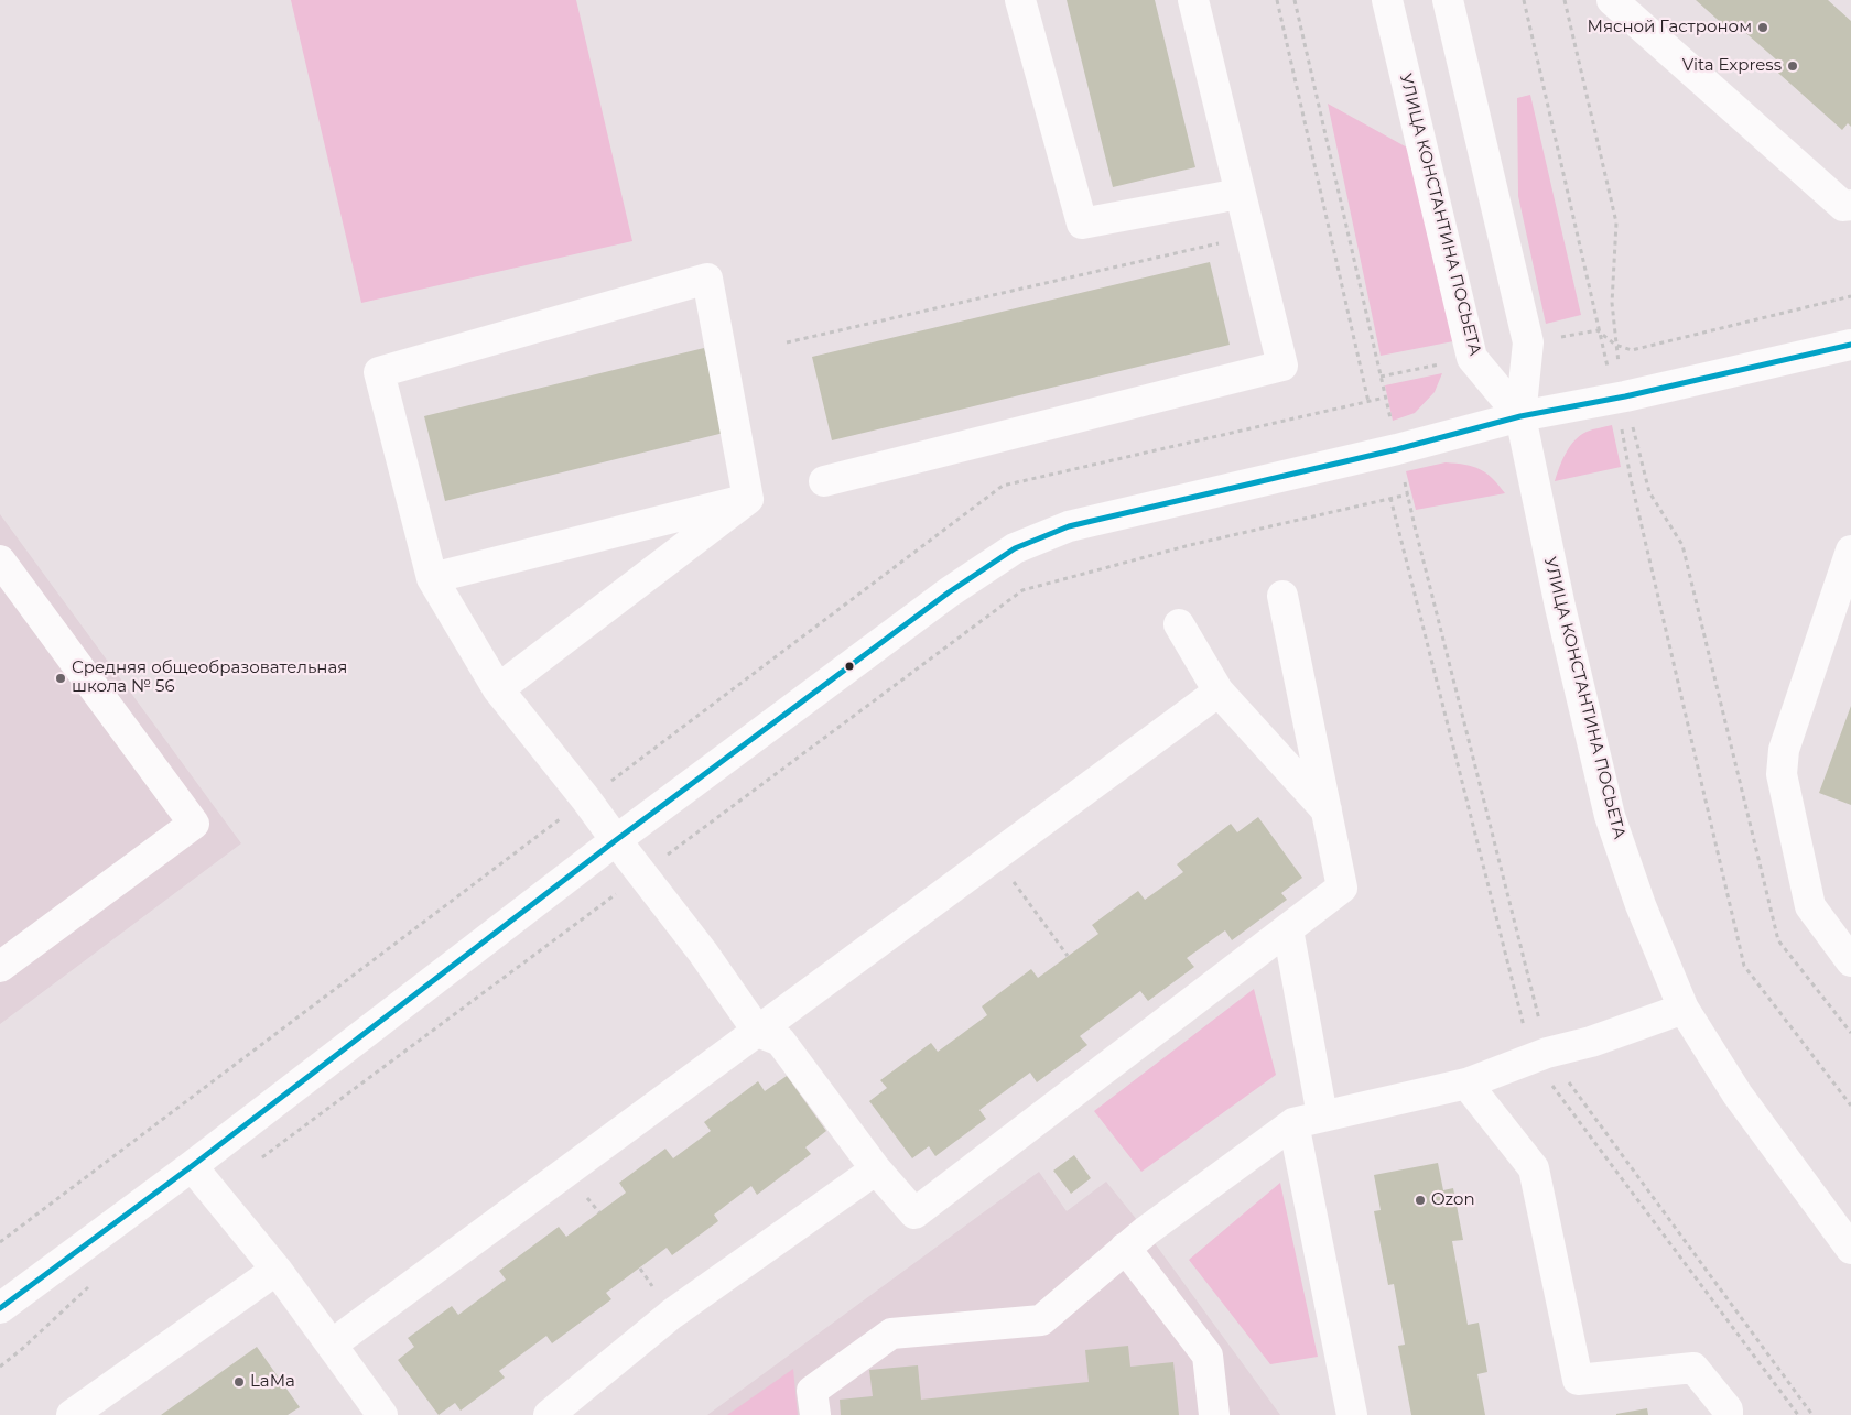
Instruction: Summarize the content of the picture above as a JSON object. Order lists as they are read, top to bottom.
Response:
{
  "streets": {
    "street": ["УЛИЦА КОНСТАНТИНА ПОСЬЕТА"]
  },
  "places": [
    "Мясной Гастроном",
    "Vita Express",
    "Средняя общеобразовательная школа № 56",
    "Ozon",
    "LaMa"
  ]
}
